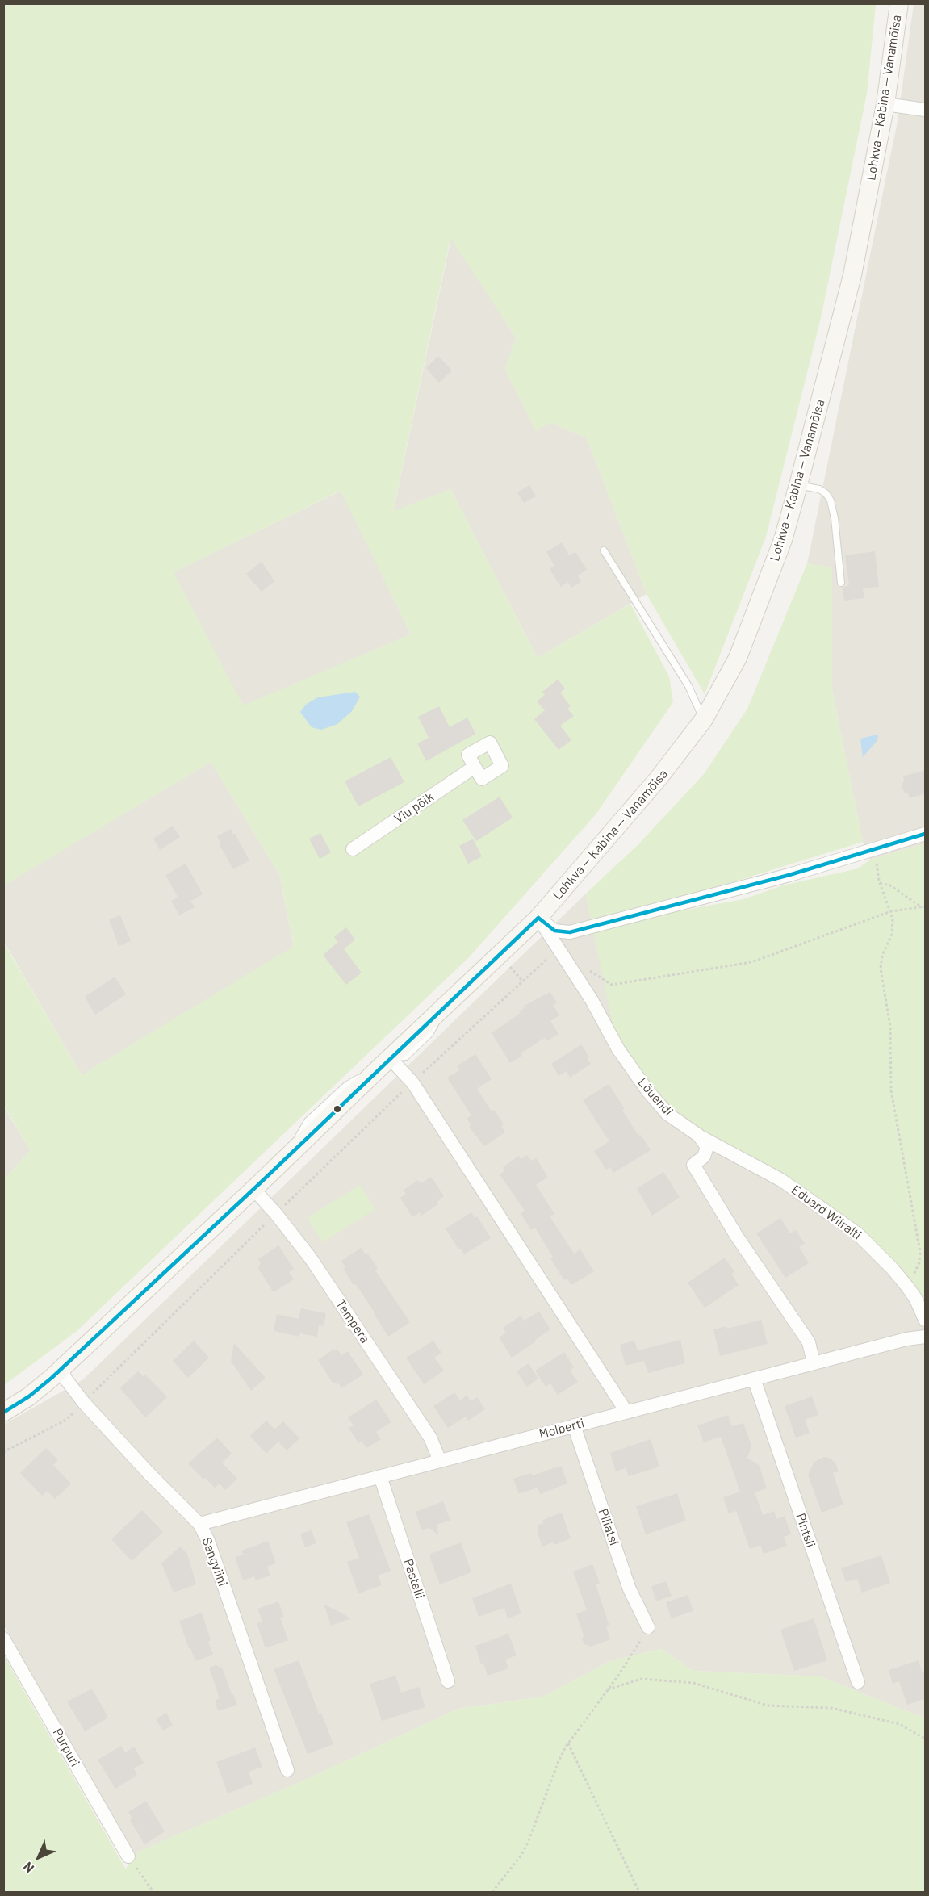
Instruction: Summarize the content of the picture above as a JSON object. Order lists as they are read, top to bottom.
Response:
{
  "streets": {
    "street": [
      "Lohkva — Kabina — Vanamõisa",
      "Viu põik",
      "Lõuendi",
      "Eduard Wiiralti",
      "Tempera",
      "Molberti",
      "Pliiatsi",
      "Pintsli",
      "Sangviini",
      "Pastelli",
      "Purpuri"
    ]
  },
  "crossings": [
    ["Lohkva — Kabina — Vanamõisa", "Lõuendi"],
    ["Lohkva — Kabina — Vanamõisa", "Tempera"],
    ["Lohkva — Kabina — Vanamõisa", "Sangviini"],
    ["Lõuendi", "Eduard Wiiralti"],
    ["Tempera", "Molberti"],
    ["Molberti", "Pliiatsi"],
    ["Molberti", "Pintsli"],
    ["Molberti", "Sangviini"],
    ["Molberti", "Pastelli"]
  ],
  "north": "bottom left"
}
